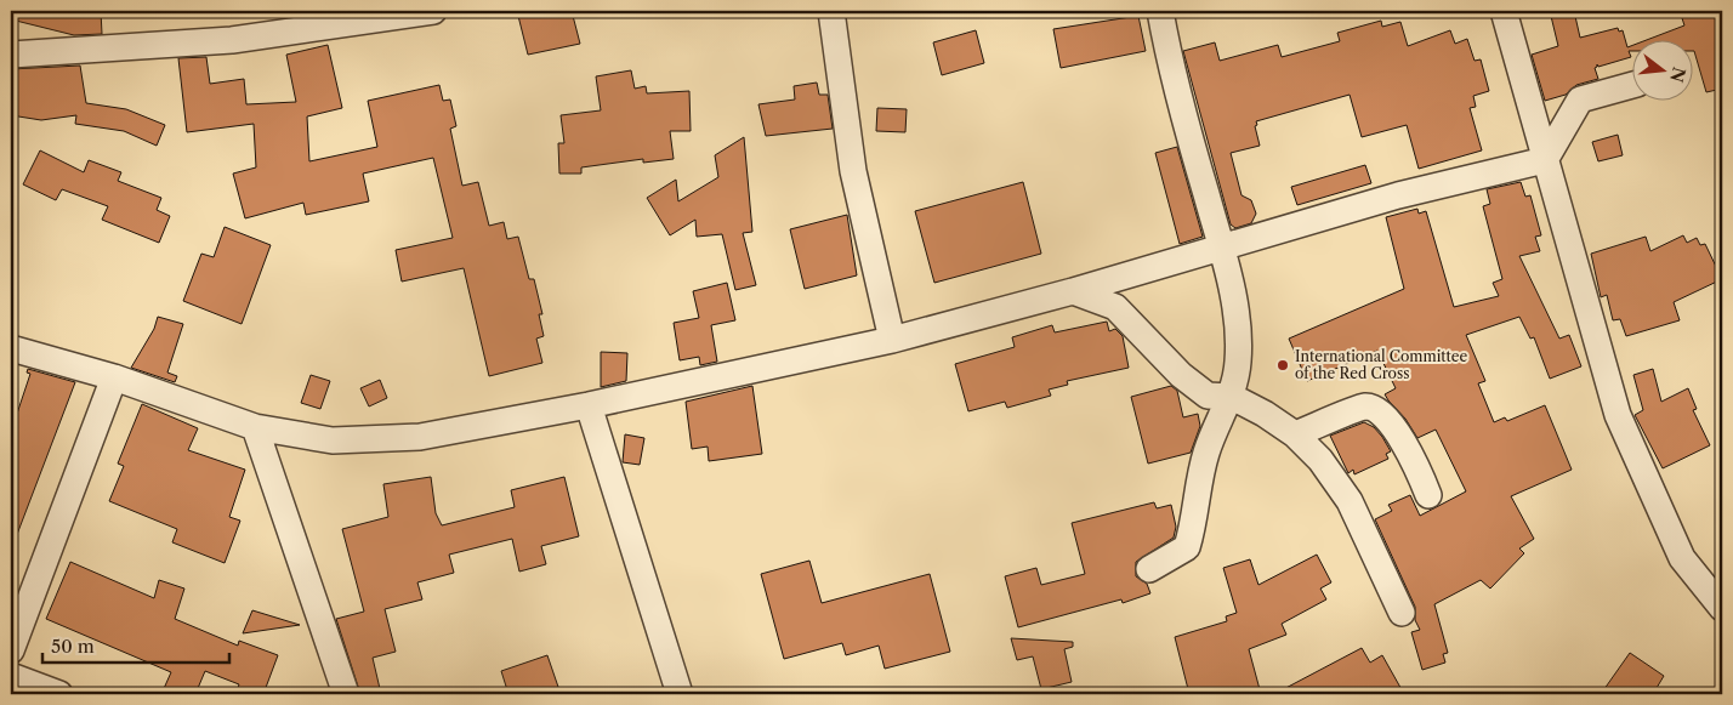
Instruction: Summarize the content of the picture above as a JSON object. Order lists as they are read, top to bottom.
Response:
{
  "places": ["International Committee of the Red Cross"],
  "scale_bar": "50 m",
  "north": "right"
}
